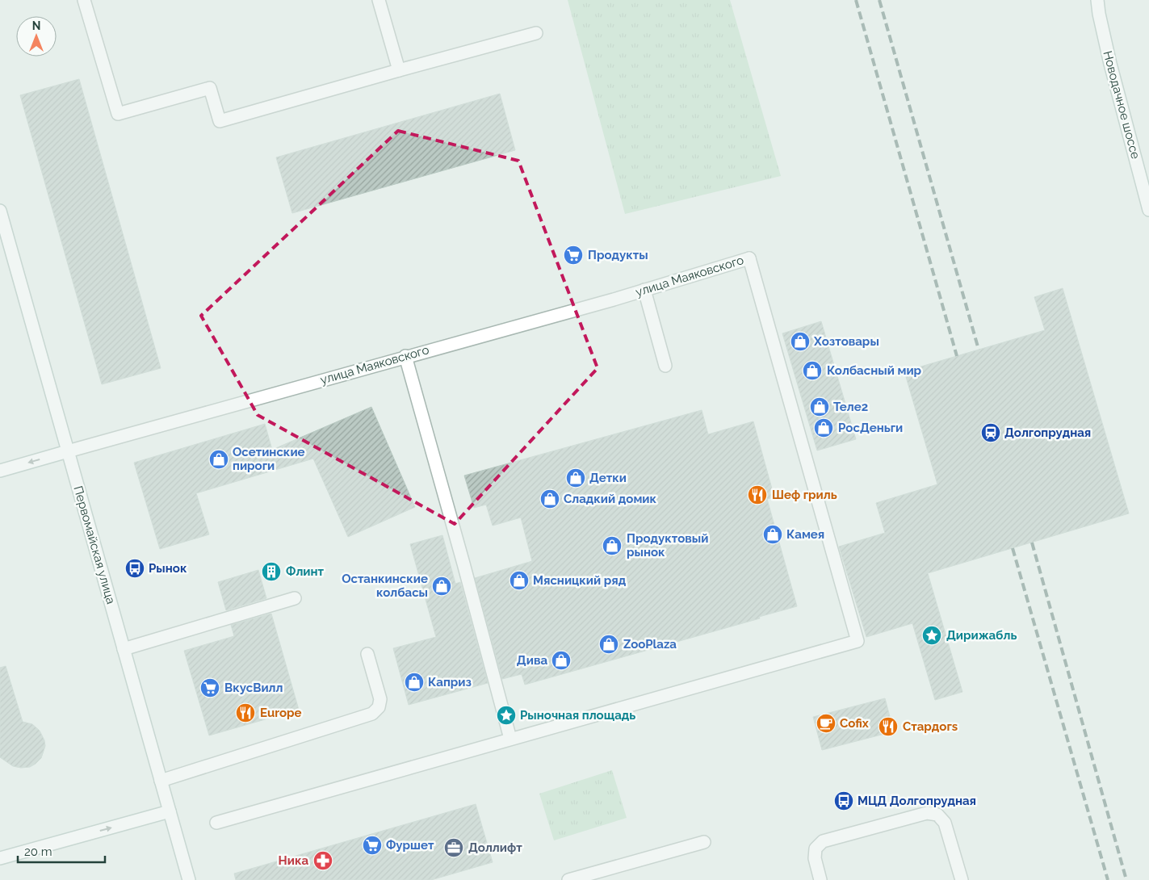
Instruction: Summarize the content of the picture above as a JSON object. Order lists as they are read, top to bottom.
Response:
{
  "streets": {
    "street": ["Новодачное шоссе", "улица Маяковского", "Первомайская улица"]
  },
  "crossings": [
    ["улица Маяковского", "Первомайская улица"]
  ],
  "places": {
    "supermarket": ["Продукты", "ВкусВилл", "Фуршет"],
    "shop": [
      "Хозтовары",
      "Колбасный мир",
      "Теле2",
      "РосДеньги",
      "Осетинские пироги",
      "Детки",
      "Сладкий домик",
      "Камея",
      "Продуктовый рынок",
      "Мясницкий ряд",
      "Останкинские колбасы",
      "ZooPlaza",
      "Дива",
      "Каприз"
    ],
    "station": ["Долгопрудная"],
    "restaurant": ["Шеф гриль", "Europe", "Стардогs"],
    "bus stop": ["Рынок", "МЦД Долгопрудная"],
    "building": ["Флинт"],
    "place": ["Дирижабль", "Рыночная площадь"],
    "cafe": ["Cofix"],
    "office": ["Доллифт"],
    "pharmacy": ["Ника"]
  },
  "scale_bar": "20 m",
  "north": "top"
}
